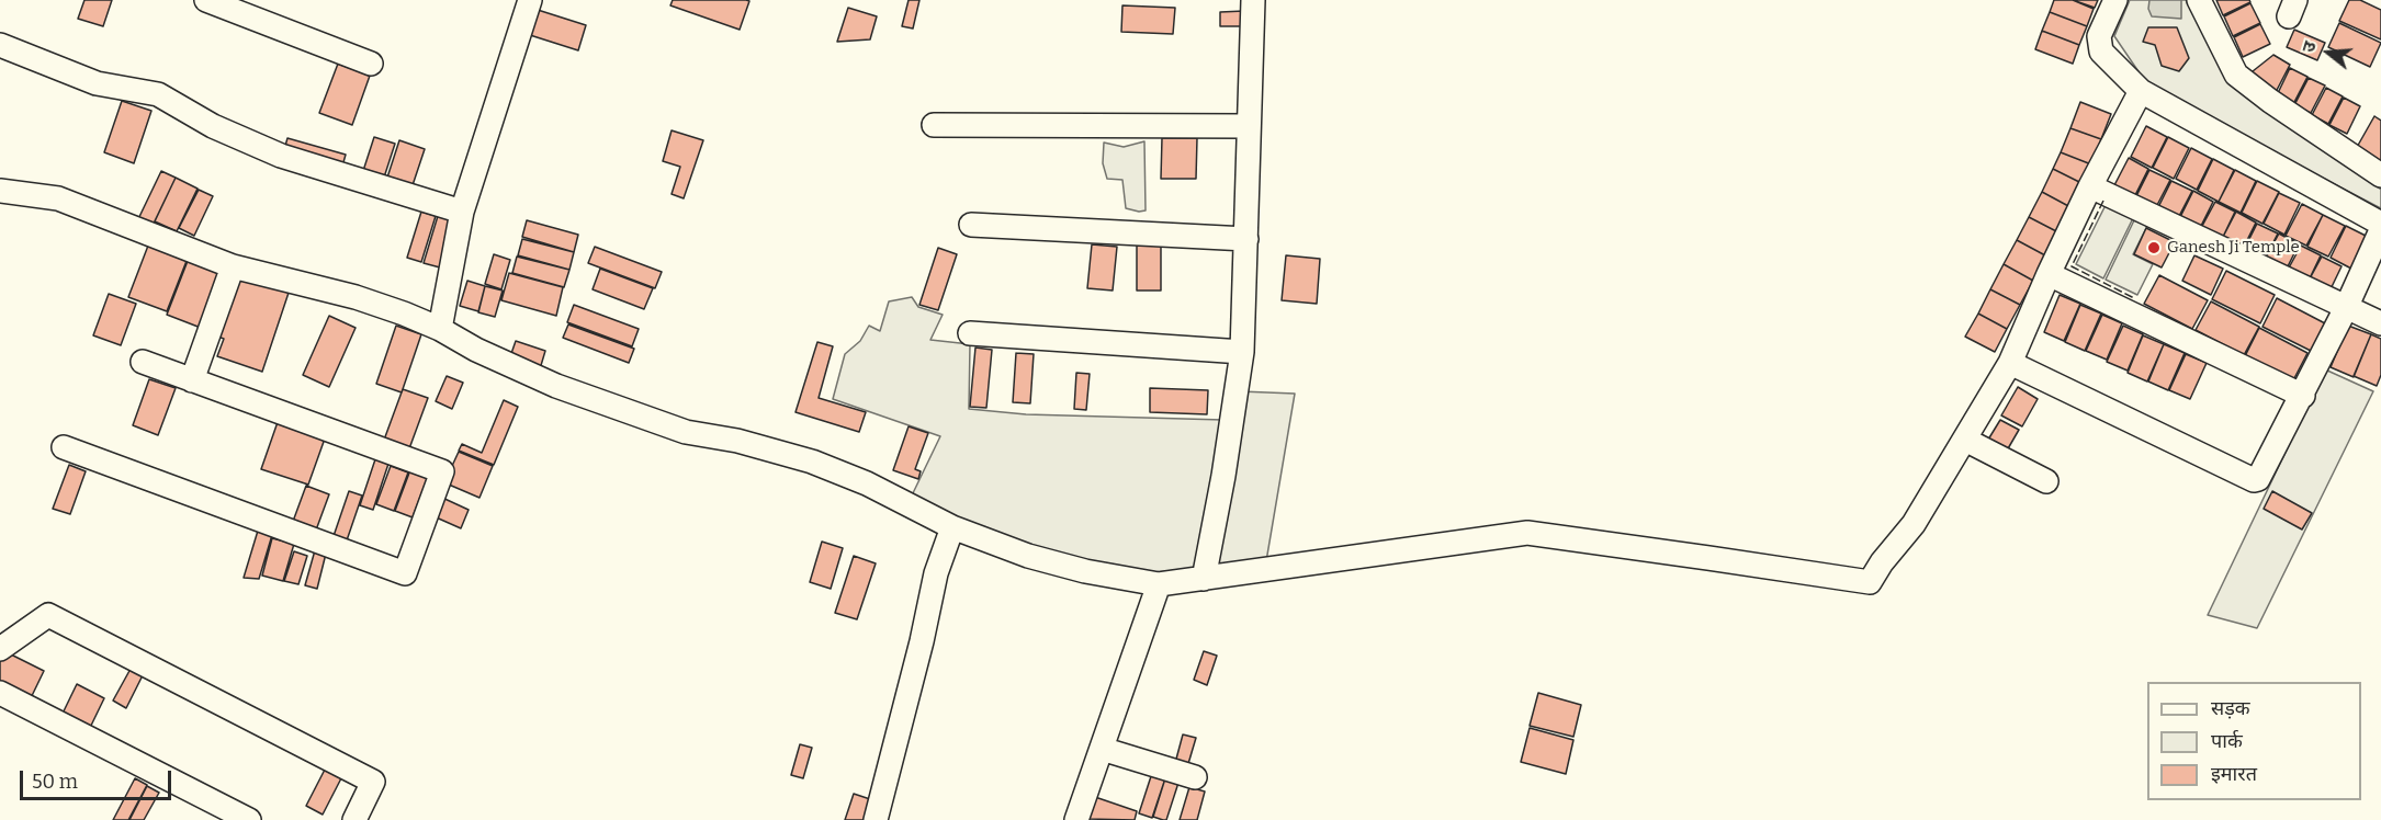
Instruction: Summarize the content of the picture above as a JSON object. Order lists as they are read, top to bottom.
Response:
{
  "places": ["Ganesh Ji Temple"],
  "legend": ["सड़क", "पार्क", "इमारत"],
  "scale_bar": "50 m",
  "north": "left"
}
